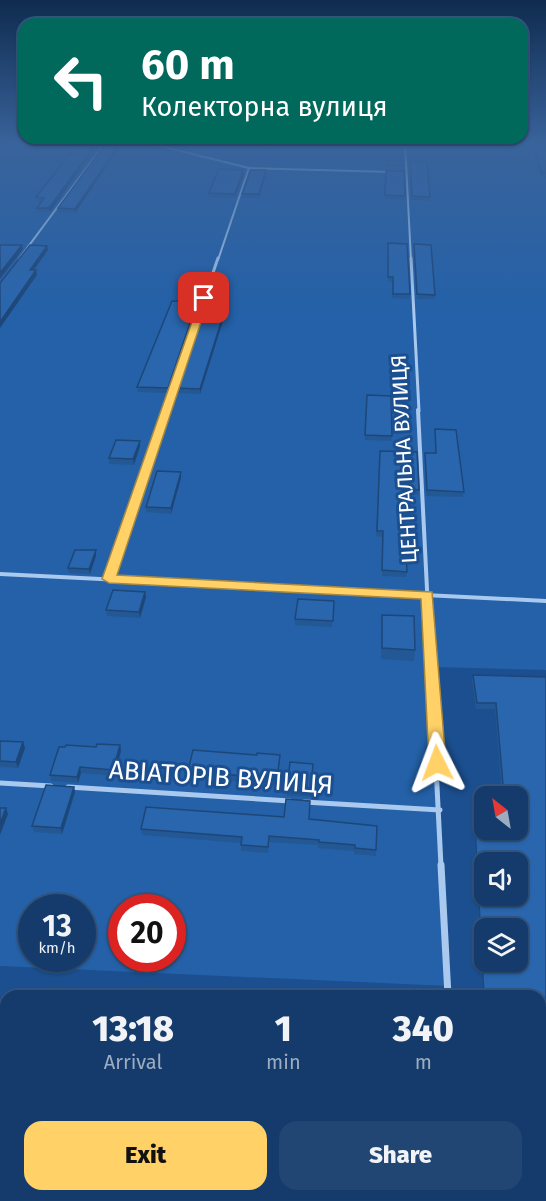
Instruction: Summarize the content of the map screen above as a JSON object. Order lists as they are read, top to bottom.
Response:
{
  "streets": {
    "lane": ["ЦЕНТРАЛЬНА ВУЛИЦЯ", "АВІАТОРІВ ВУЛИЦЯ"]
  },
  "crossings": [
    ["ЦЕНТРАЛЬНА ВУЛИЦЯ", "АВІАТОРІВ ВУЛИЦЯ"]
  ],
  "north": "top left",
  "page": {
    "turn": ["60 m", "Колекторна вулиця"],
    "speed": "13 km/h",
    "limit": "20",
    "eta": [
      "13:18",
      "Arrival",
      "1",
      "min",
      "340",
      "m"
    ],
    "buttons": ["Exit", "Share"]
  }
}
